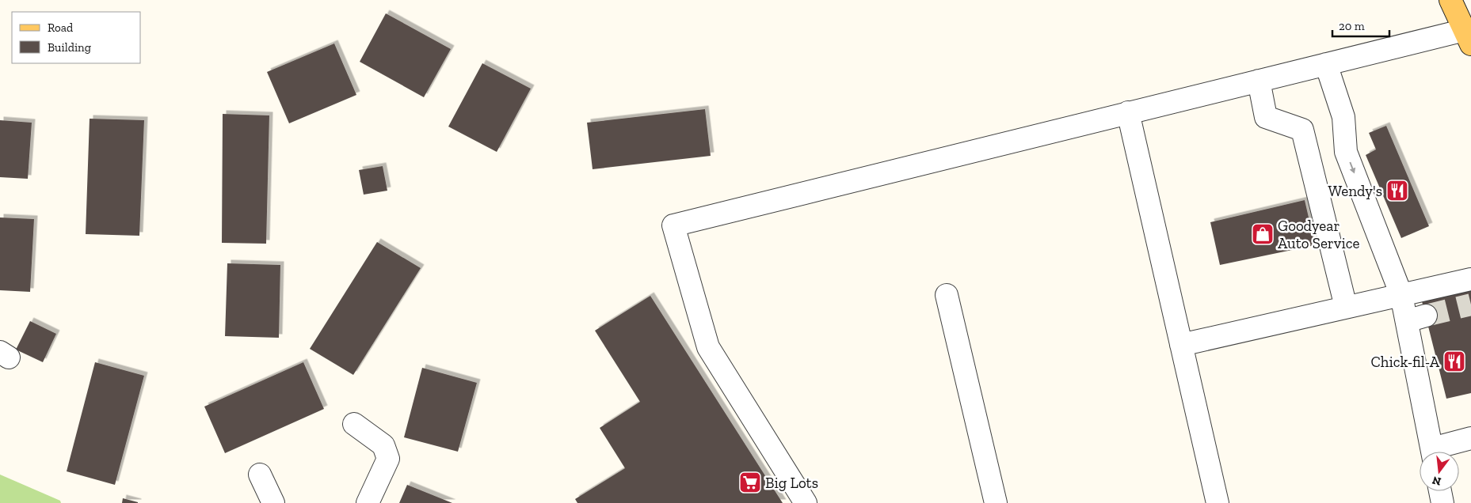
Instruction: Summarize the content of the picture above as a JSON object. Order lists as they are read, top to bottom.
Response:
{
  "places": {
    "restaurant": ["Wendy's", "Chick-fil-A"],
    "shop": ["Goodyear Auto Service"],
    "supermarket": ["Big Lots"]
  },
  "legend": ["Road", "Building"],
  "scale_bar": "20 m",
  "north": "bottom"
}
